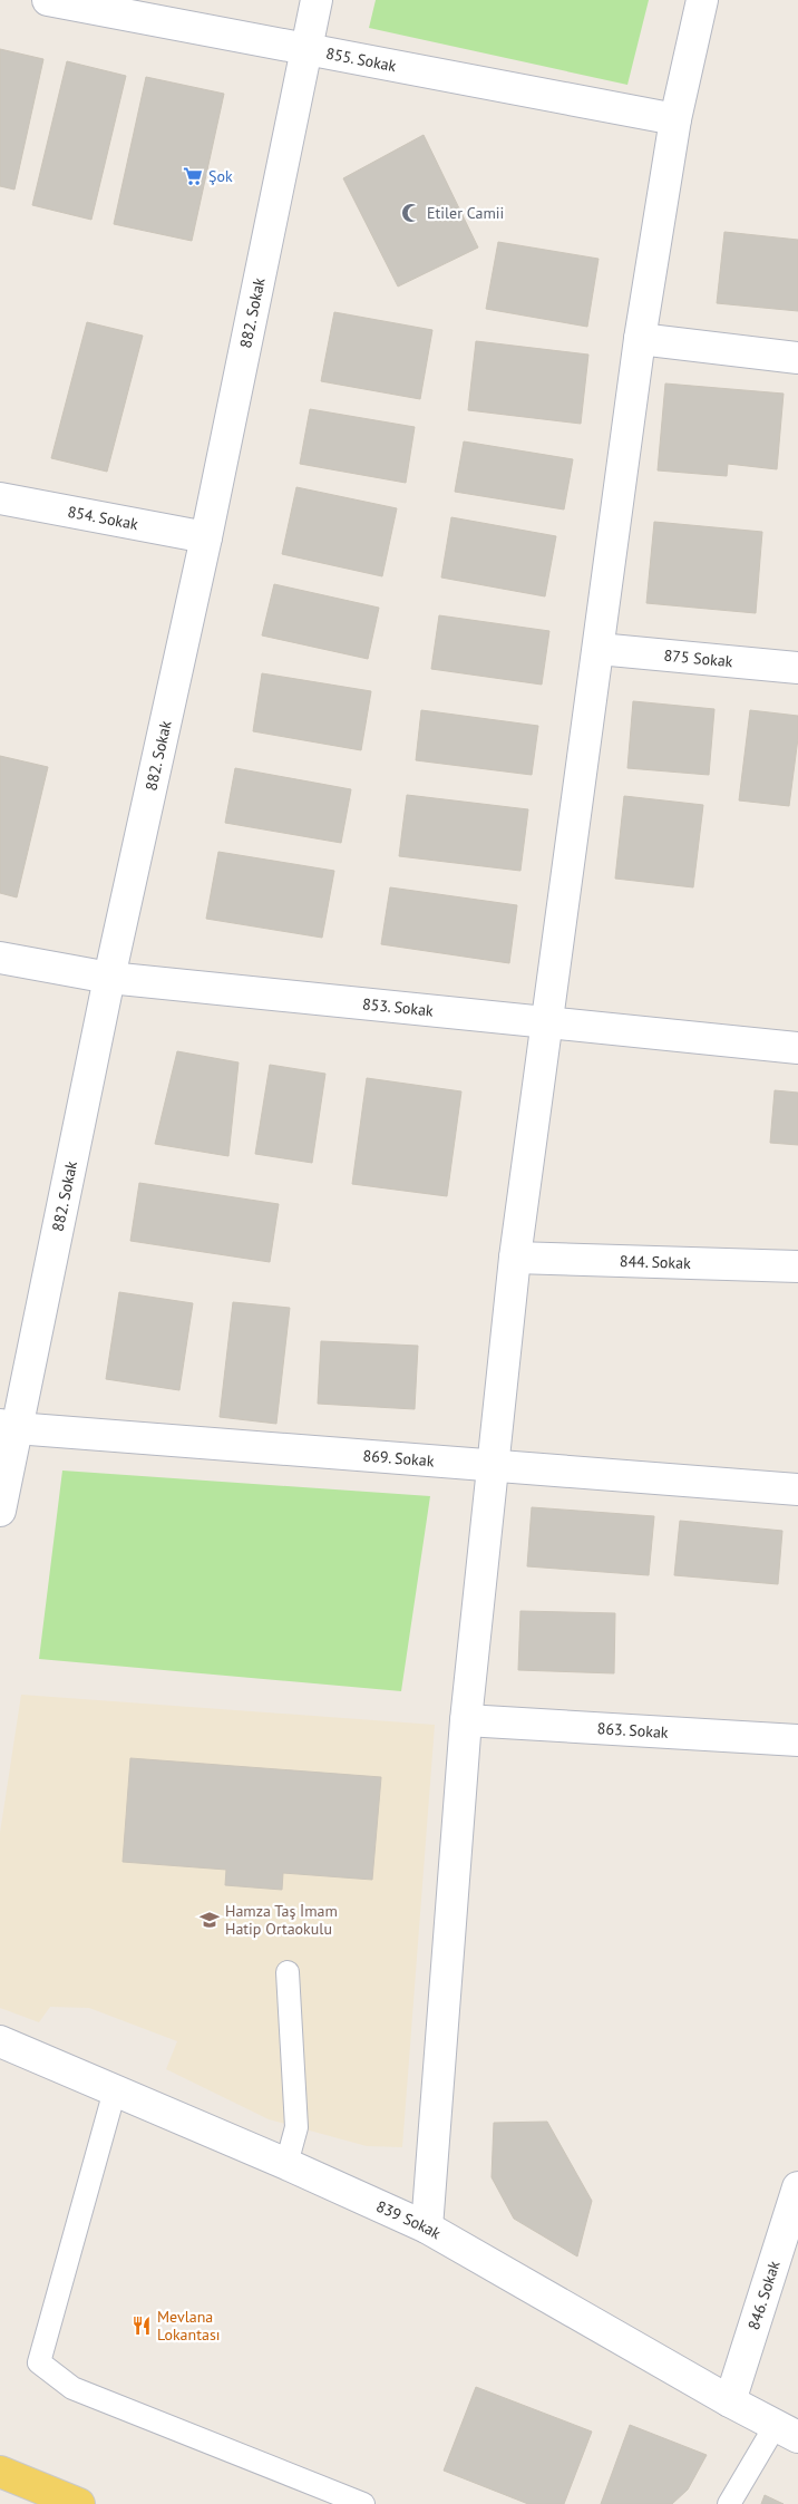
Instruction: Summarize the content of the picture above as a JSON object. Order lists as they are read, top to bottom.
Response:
{
  "streets": {
    "street": [
      "855. Sokak",
      "882. Sokak",
      "854. Sokak",
      "875 Sokak",
      "853. Sokak",
      "844. Sokak",
      "869. Sokak",
      "863. Sokak",
      "839 Sokak",
      "846. Sokak"
    ]
  },
  "crossings": [
    ["855. Sokak", "882. Sokak"],
    ["882. Sokak", "854. Sokak"],
    ["882. Sokak", "853. Sokak"],
    ["882. Sokak", "869. Sokak"],
    ["839 Sokak", "846. Sokak"]
  ],
  "places": {
    "supermarket": ["Şok"],
    "mosque": ["Etiler Camii"],
    "school or university": ["Hamza Taş İmam Hatip Ortaokulu"],
    "restaurant": ["Mevlana Lokantası"]
  }
}
